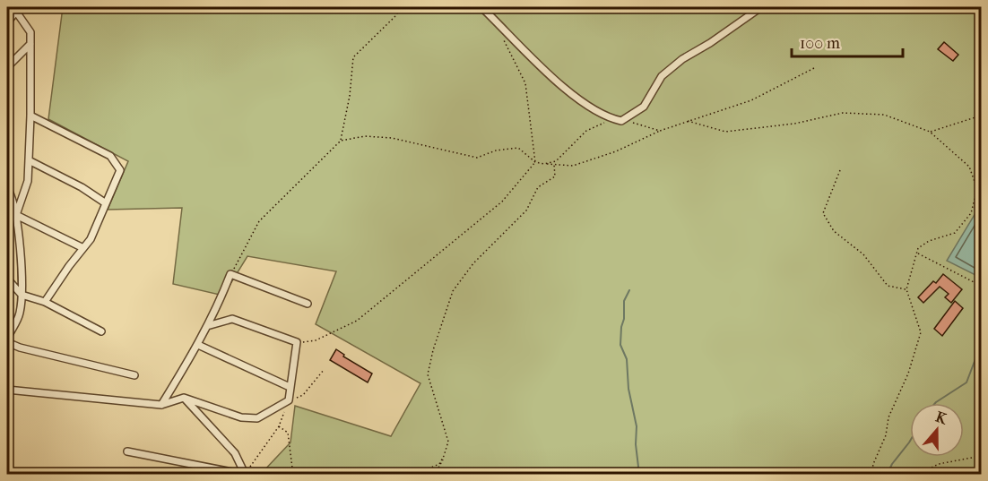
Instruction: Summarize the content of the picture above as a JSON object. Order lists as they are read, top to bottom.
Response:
{
  "scale_bar": "100 m",
  "north": "top"
}
